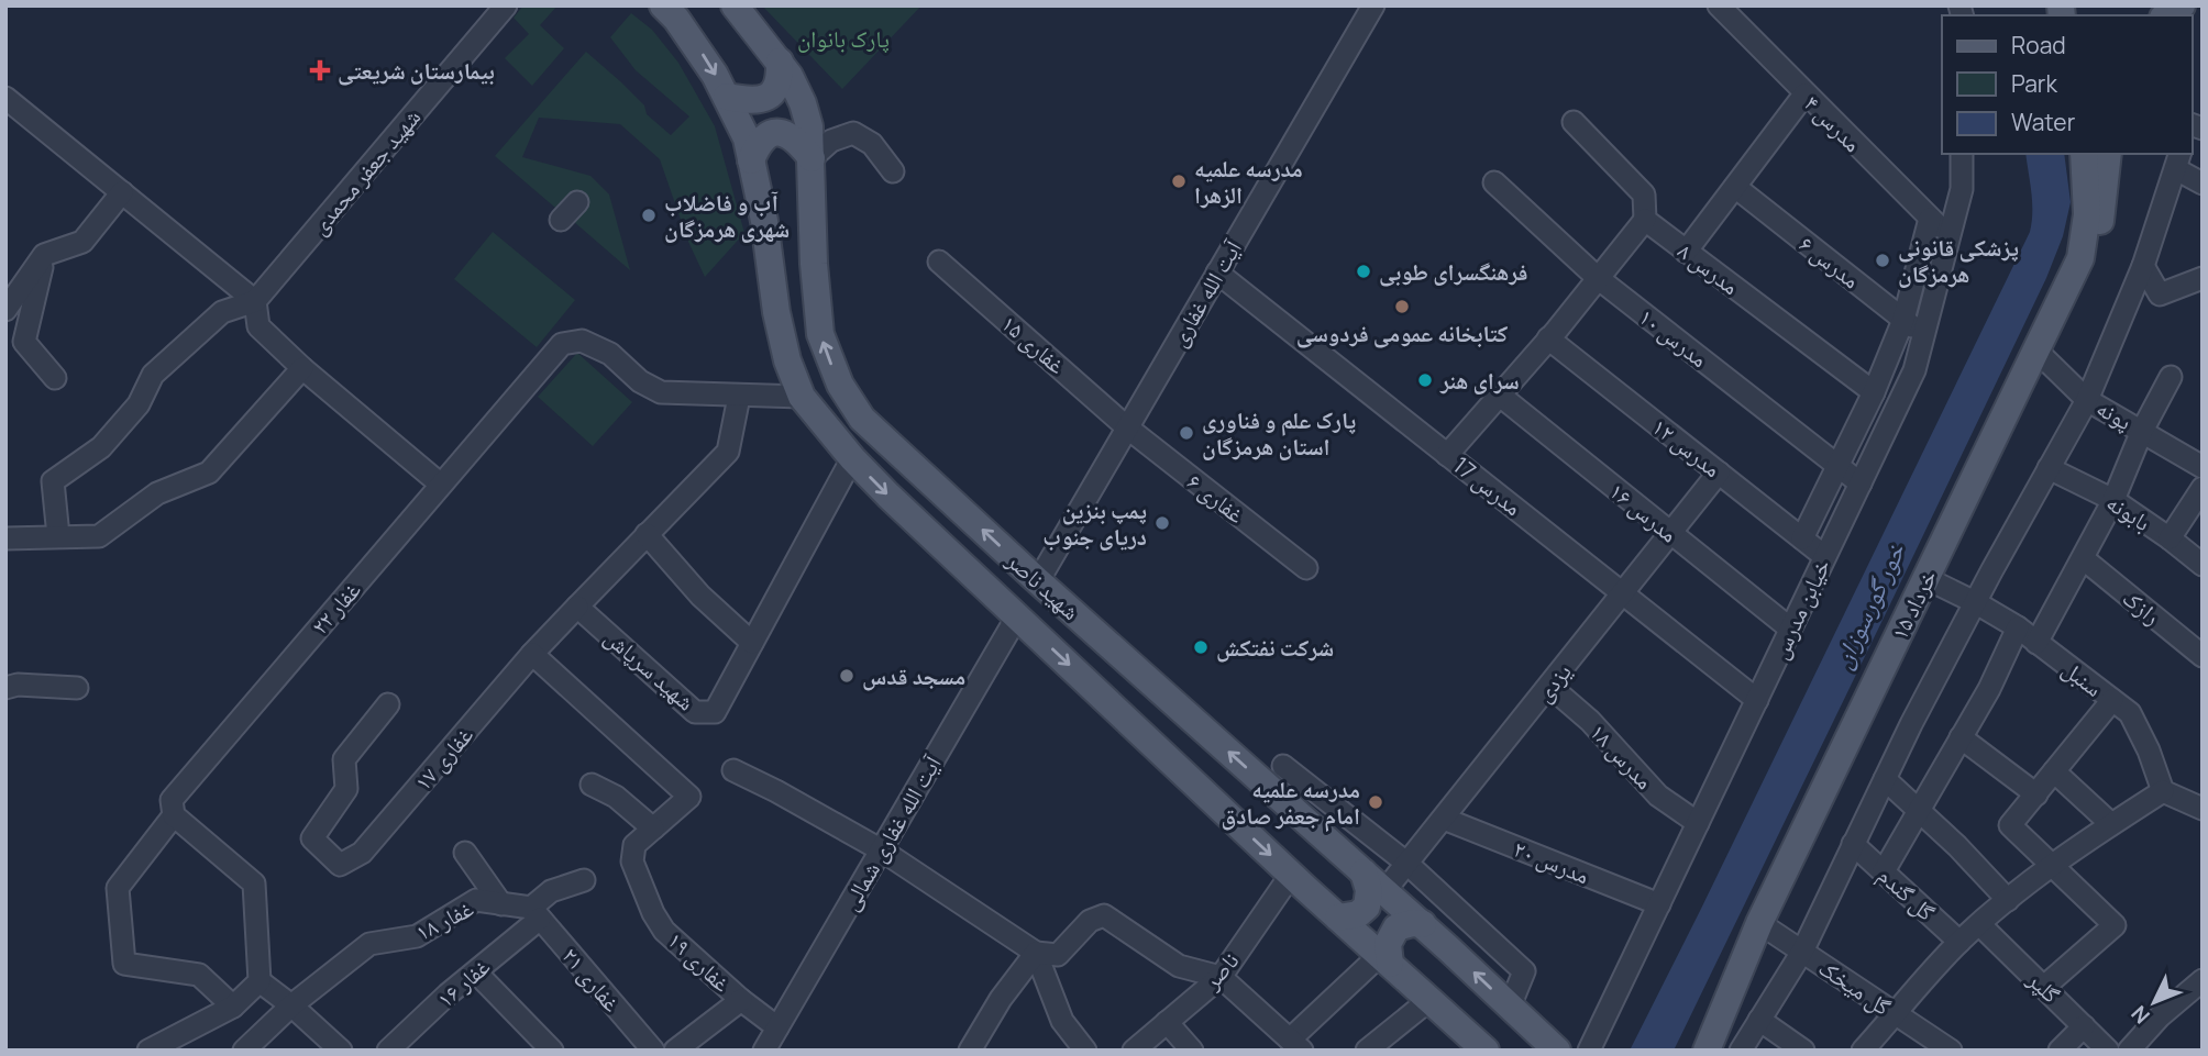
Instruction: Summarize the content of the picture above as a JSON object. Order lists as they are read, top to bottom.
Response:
{
  "streets": {
    "main road": ["شهید ناصر", "۱۵ خرداد"],
    "street": [
      "مدرس ۴",
      "شهید جعفر محمدی",
      "مدرس ۶",
      "مدرس ۸",
      "آیت الله غفاری",
      "مدرس ۱۰",
      "غفاری ۱۵",
      "پونه",
      "مدرس ۱۲",
      "مدرس 17",
      "غفاری ۶",
      "مدرس ۱۶",
      "بابونه",
      "رازک",
      "غفار ۲۲",
      "خیابن مدرس",
      "شهید سرپاش",
      "سنبل",
      "یزدی",
      "مدرس ۱۸",
      "غفاری ۱۷",
      "آیت الله غفاری شمالی",
      "مدرس ۲۰",
      "گل گندم",
      "غفار ۱۸",
      "غفاری ۱۹",
      "ناصر",
      "غفاری ۲۱",
      "غفار ۱۶",
      "گل میخک",
      "گلپر"
    ]
  },
  "crossings": [
    ["مدرس ۴", "خیابن مدرس"],
    ["مدرس ۶", "خیابن مدرس"],
    ["آیت الله غفاری", "غفاری ۱۵"],
    ["آیت الله غفاری", "مدرس 17"],
    ["آیت الله غفاری", "غفاری ۶"],
    ["آیت الله غفاری", "شهید ناصر"],
    ["مدرس ۱۰", "خیابن مدرس"],
    ["غفاری ۱۵", "غفاری ۶"],
    ["پونه", "۱۵ خرداد"],
    ["مدرس ۱۲", "خیابن مدرس"],
    ["مدرس ۱۲", "یزدی"],
    ["مدرس 17", "خیابن مدرس"],
    ["مدرس 17", "یزدی"],
    ["مدرس ۱۶", "خیابن مدرس"],
    ["مدرس ۱۶", "یزدی"],
    ["شهید ناصر", "غفار ۲۲"],
    ["شهید ناصر", "شهید سرپاش"],
    ["شهید ناصر", "یزدی"],
    ["شهید ناصر", "آیت الله غفاری شمالی"],
    ["شهید ناصر", "ناصر"],
    ["۱۵ خرداد", "سنبل"],
    ["۱۵ خرداد", "گل میخک"],
    ["خیابن مدرس", "مدرس ۱۸"],
    ["خیابن مدرس", "مدرس ۲۰"],
    ["یزدی", "مدرس ۱۸"],
    ["یزدی", "مدرس ۲۰"],
    ["غفاری ۱۷", "غفاری ۱۹"],
    ["آیت الله غفاری شمالی", "غفاری ۱۹"],
    ["غفار ۱۸", "غفاری ۲۱"],
    ["غفار ۱۸", "غفار ۱۶"],
    ["غفاری ۲۱", "غفار ۱۶"]
  ],
  "water": ["خور گورسوزان"],
  "parks": ["پارک بانوان"],
  "places": {
    "health": ["بیمارستان شریعتی"],
    "other": [
      "مدرسه علمیه الزهرا",
      "آب و فاضلاب شهری هرمزگان",
      "پزشکی قانونی هرمزگان",
      "فرهنگسرای طوبی",
      "کتابخانه عمومی فردوسی",
      "سرای هنر",
      "پارک علم و فناوری استان هرمزگان",
      "پمپ بنزین دریای جنوب",
      "شرکت نفتکش",
      "مسجد قدس",
      "مدرسه علمیه امام جعفر صادق"
    ]
  },
  "legend": ["Road", "Park", "Water"],
  "north": "bottom left"
}
